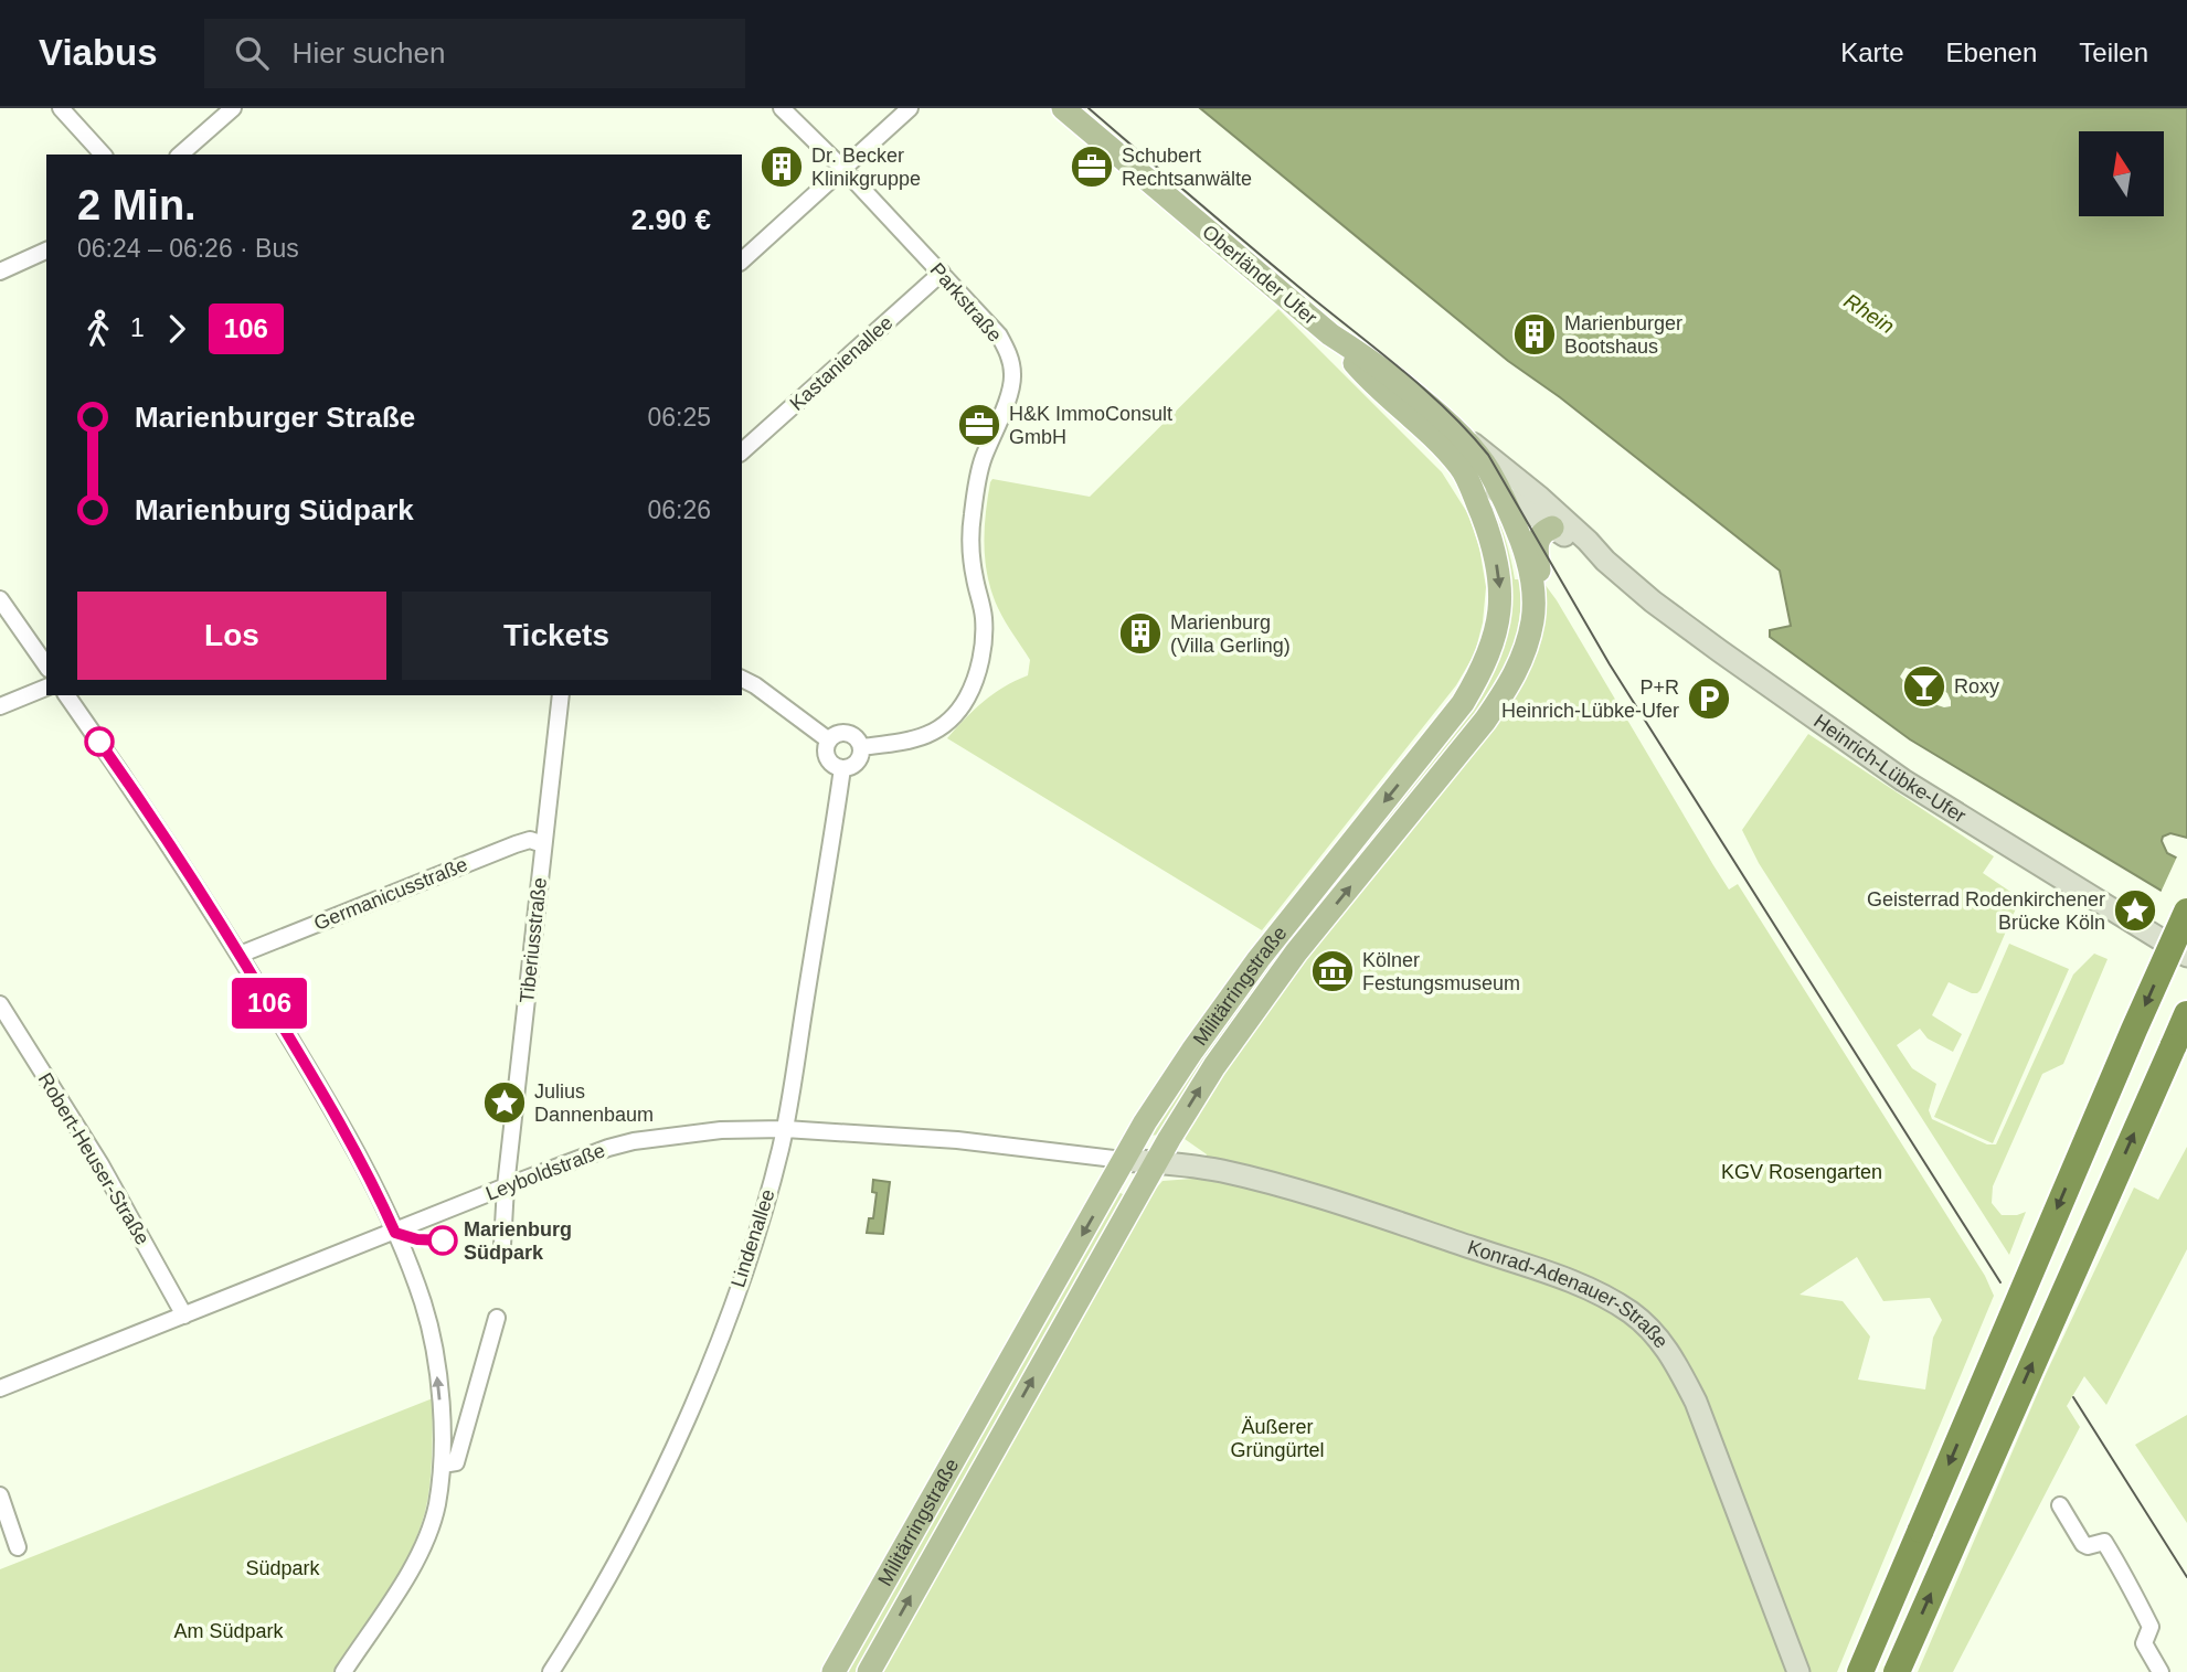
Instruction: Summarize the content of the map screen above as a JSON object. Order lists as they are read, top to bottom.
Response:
{
  "streets": {
    "main road": [
      "Oberländer Ufer",
      "Heinrich-Lübke-Ufer",
      "Militärringstraße",
      "Konrad-Adenauer-Straße"
    ],
    "street": [
      "Parkstraße",
      "Kastanienallee",
      "Germanicusstraße",
      "Tiberiusstraße",
      "Robert-Heuser-Straße",
      "Leyboldstraße",
      "Lindenallee"
    ]
  },
  "crossings": [
    ["Oberländer Ufer", "Heinrich-Lübke-Ufer"],
    ["Oberländer Ufer", "Militärringstraße"],
    ["Parkstraße", "Kastanienallee"],
    ["Parkstraße", "Lindenallee"],
    ["Heinrich-Lübke-Ufer", "Militärringstraße"],
    ["Germanicusstraße", "Tiberiusstraße"],
    ["Tiberiusstraße", "Leyboldstraße"],
    ["Militärringstraße", "Leyboldstraße"],
    ["Militärringstraße", "Konrad-Adenauer-Straße"],
    ["Robert-Heuser-Straße", "Leyboldstraße"],
    ["Leyboldstraße", "Lindenallee"],
    ["Leyboldstraße", "Konrad-Adenauer-Straße"]
  ],
  "water": ["Rhein"],
  "parks": [
    "KGV Rosengarten",
    "Äußerer Grüngürtel",
    "Südpark",
    "Am Südpark"
  ],
  "places": {
    "building": ["Dr. Becker Klinikgruppe", "Marienburger Bootshaus", "Marienburg (Villa Gerling)"],
    "office": ["Schubert Rechtsanwälte", "H&K ImmoConsult GmbH"],
    "bar": ["Roxy"],
    "parking": ["P+R Heinrich-Lübke-Ufer"],
    "place": ["Geisterrad Rodenkirchener Brücke Köln", "Julius Dannenbaum"],
    "museum": ["Kölner Festungsmuseum"],
    "other": ["Marienburg Südpark"]
  },
  "lines": ["bus line 106"],
  "north": "top",
  "page": {
    "header": "Viabus",
    "search": "Hier suchen",
    "nav": ["Karte", "Ebenen", "Teilen"],
    "on_map": "106",
    "heading": ["2 Min.", "06:24 – 06:26 · Bus", "2.90 €"],
    "legs": ["1", "106"],
    "list": [
      {
        "name": "Marienburger Straße",
        "value": "06:25"
      },
      {
        "name": "Marienburg Südpark",
        "value": "06:26"
      }
    ],
    "buttons": ["Los", "Tickets"]
  }
}
